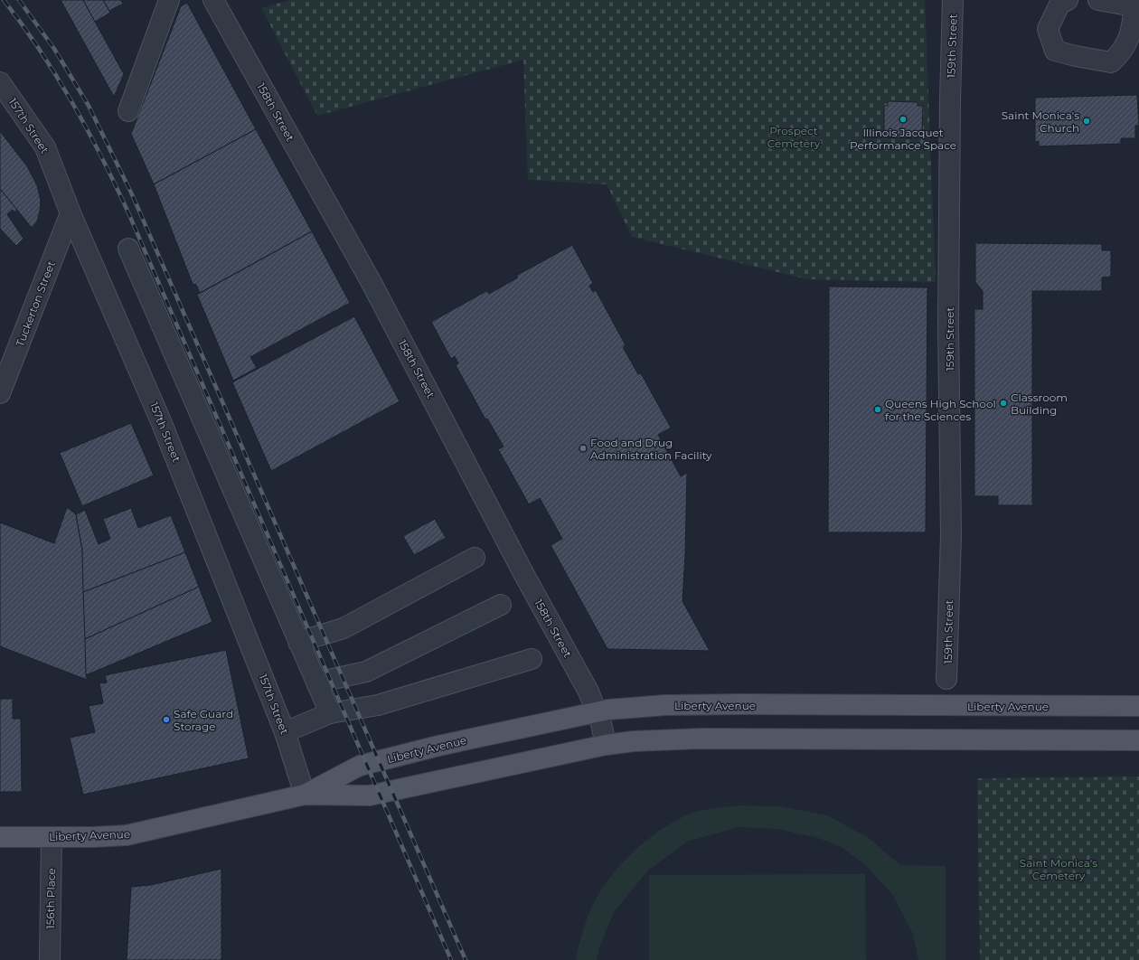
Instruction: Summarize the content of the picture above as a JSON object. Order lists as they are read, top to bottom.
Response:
{
  "streets": {
    "main road": ["Liberty Avenue"],
    "street": [
      "159th Street",
      "158th Street",
      "157th Street",
      "Tuckerton Street",
      "156th Place"
    ]
  },
  "crossings": [
    ["158th Street", "Liberty Avenue"],
    ["157th Street", "Tuckerton Street"],
    ["157th Street", "Liberty Avenue"],
    ["Liberty Avenue", "156th Place"]
  ],
  "parks": ["Prospect Cemetery", "Saint Monica's Cemetery"],
  "places": [
    "Illinois Jacquet Performance Space",
    "Saint Monica's Church",
    "Classroom Building",
    "Queens High School for the Sciences",
    "Food and Drug Administration Facility",
    "Safe Guard Storage"
  ]
}
